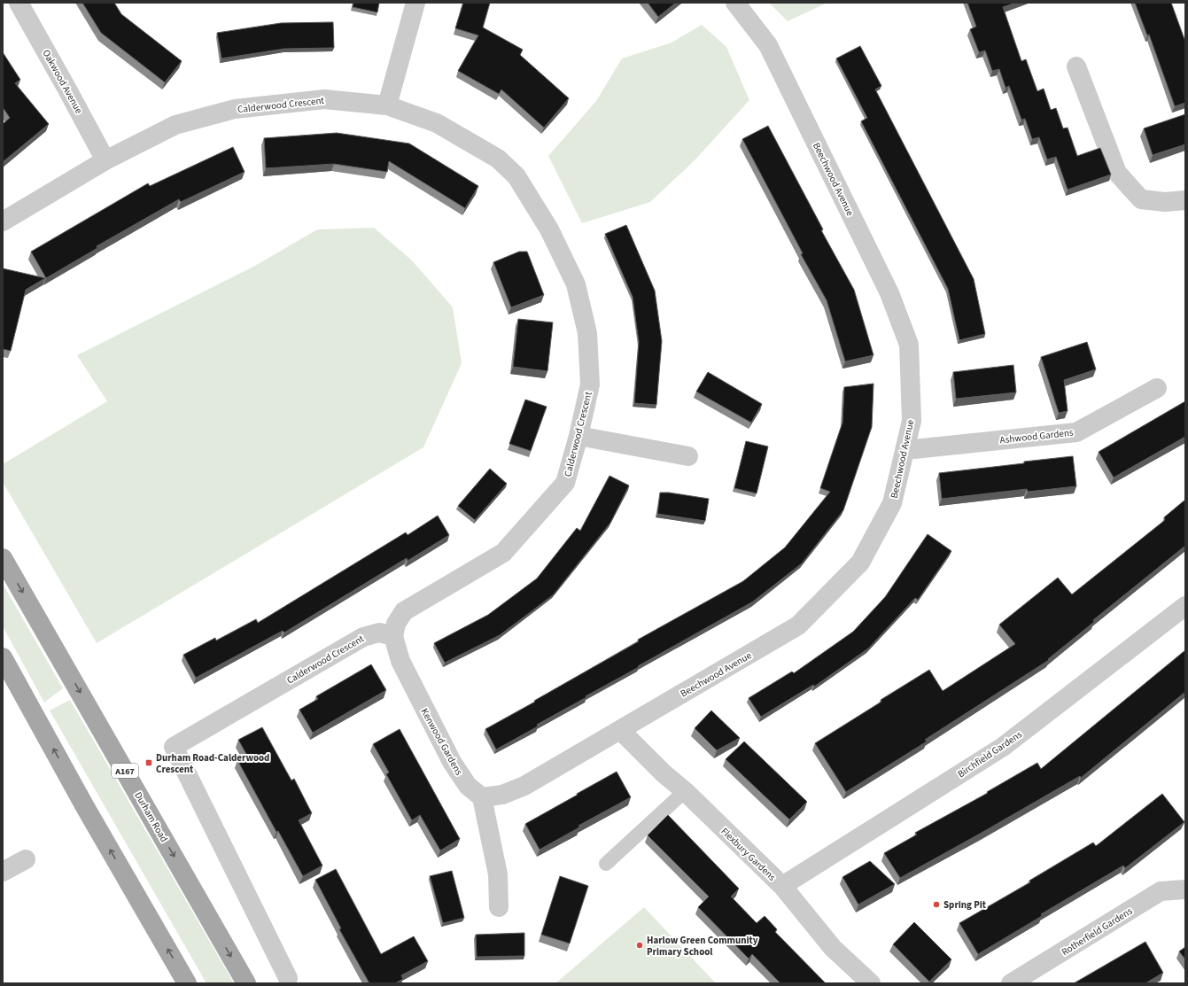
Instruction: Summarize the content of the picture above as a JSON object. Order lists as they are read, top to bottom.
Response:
{
  "streets": {
    "main road": ["A167", "Durham Road"],
    "street": [
      "Oakwood Avenue",
      "Calderwood Crescent",
      "Beechwood Avenue",
      "Ashwood Gardens",
      "Kenwood Gardens",
      "Birchfield Gardens",
      "Flexbury Gardens",
      "Rotherfield Gardens"
    ]
  },
  "crossings": [
    ["Oakwood Avenue", "Calderwood Crescent"],
    ["Calderwood Crescent", "Kenwood Gardens"],
    ["Beechwood Avenue", "Ashwood Gardens"],
    ["Beechwood Avenue", "Kenwood Gardens"],
    ["Beechwood Avenue", "Flexbury Gardens"],
    ["Birchfield Gardens", "Flexbury Gardens"]
  ],
  "places": {
    "transit": ["Durham Road-Calderwood Crescent"],
    "other": ["Spring Pit", "Harlow Green Community Primary School"]
  }
}
